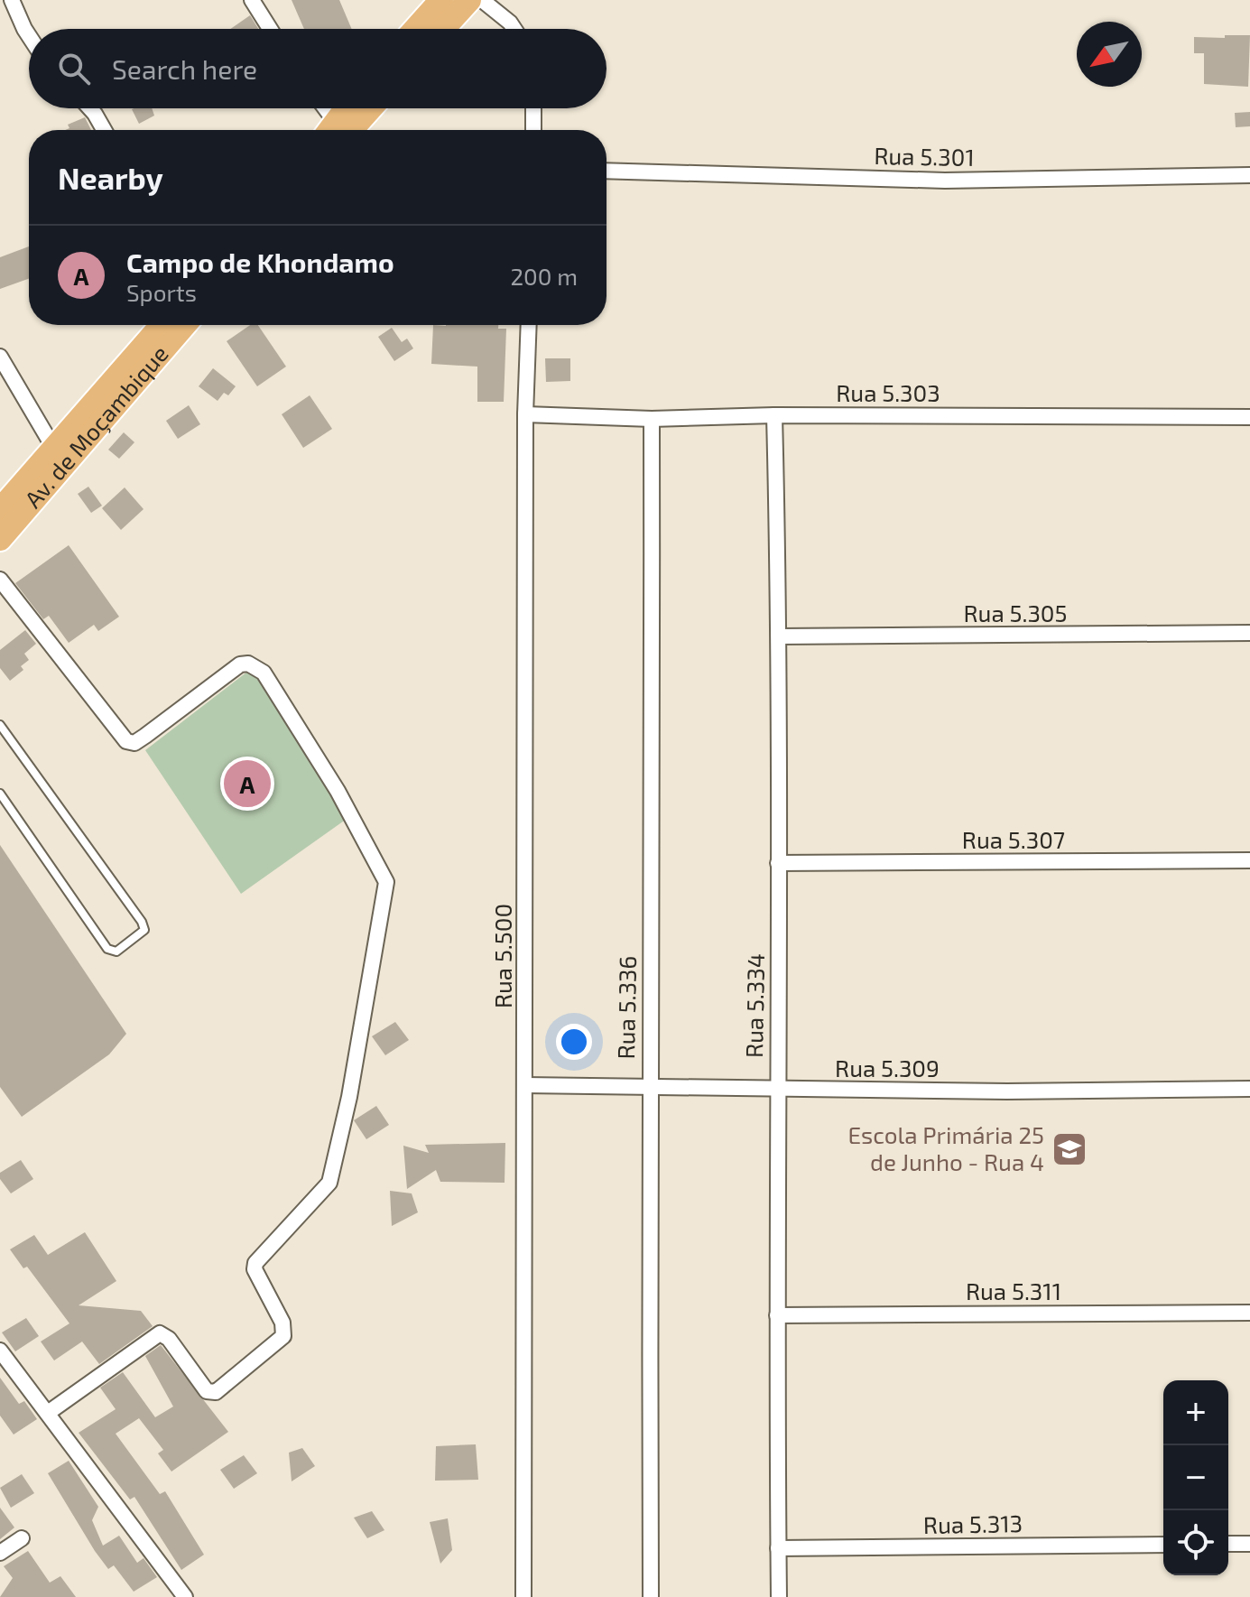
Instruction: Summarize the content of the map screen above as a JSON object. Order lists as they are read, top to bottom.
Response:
{
  "streets": {
    "highway": ["Av. de Moçambique"],
    "street": [
      "Rua 5.301",
      "Rua 5.303",
      "Rua 5.305",
      "Rua 5.307",
      "Rua 5.500",
      "Rua 5.334",
      "Rua 5.336",
      "Rua 5.309",
      "Rua 5.311",
      "Rua 5.313"
    ]
  },
  "crossings": [
    ["Rua 5.303", "Rua 5.500"],
    ["Rua 5.303", "Rua 5.334"],
    ["Rua 5.303", "Rua 5.336"],
    ["Rua 5.305", "Rua 5.334"],
    ["Rua 5.307", "Rua 5.334"],
    ["Rua 5.500", "Rua 5.309"],
    ["Rua 5.334", "Rua 5.309"],
    ["Rua 5.334", "Rua 5.311"],
    ["Rua 5.334", "Rua 5.313"],
    ["Rua 5.336", "Rua 5.309"]
  ],
  "places": {
    "school or university": ["Escola Primária 25 de Junho - Rua 4"]
  },
  "north": "bottom left",
  "page": {
    "search": "Search here",
    "heading": "Nearby",
    "list": [
      {
        "mark": "A",
        "name": "Campo de Khondamo",
        "note": "Sports",
        "value": "200 m"
      }
    ],
    "pins": "A",
    "map_buttons": ["+", "−"]
  }
}
